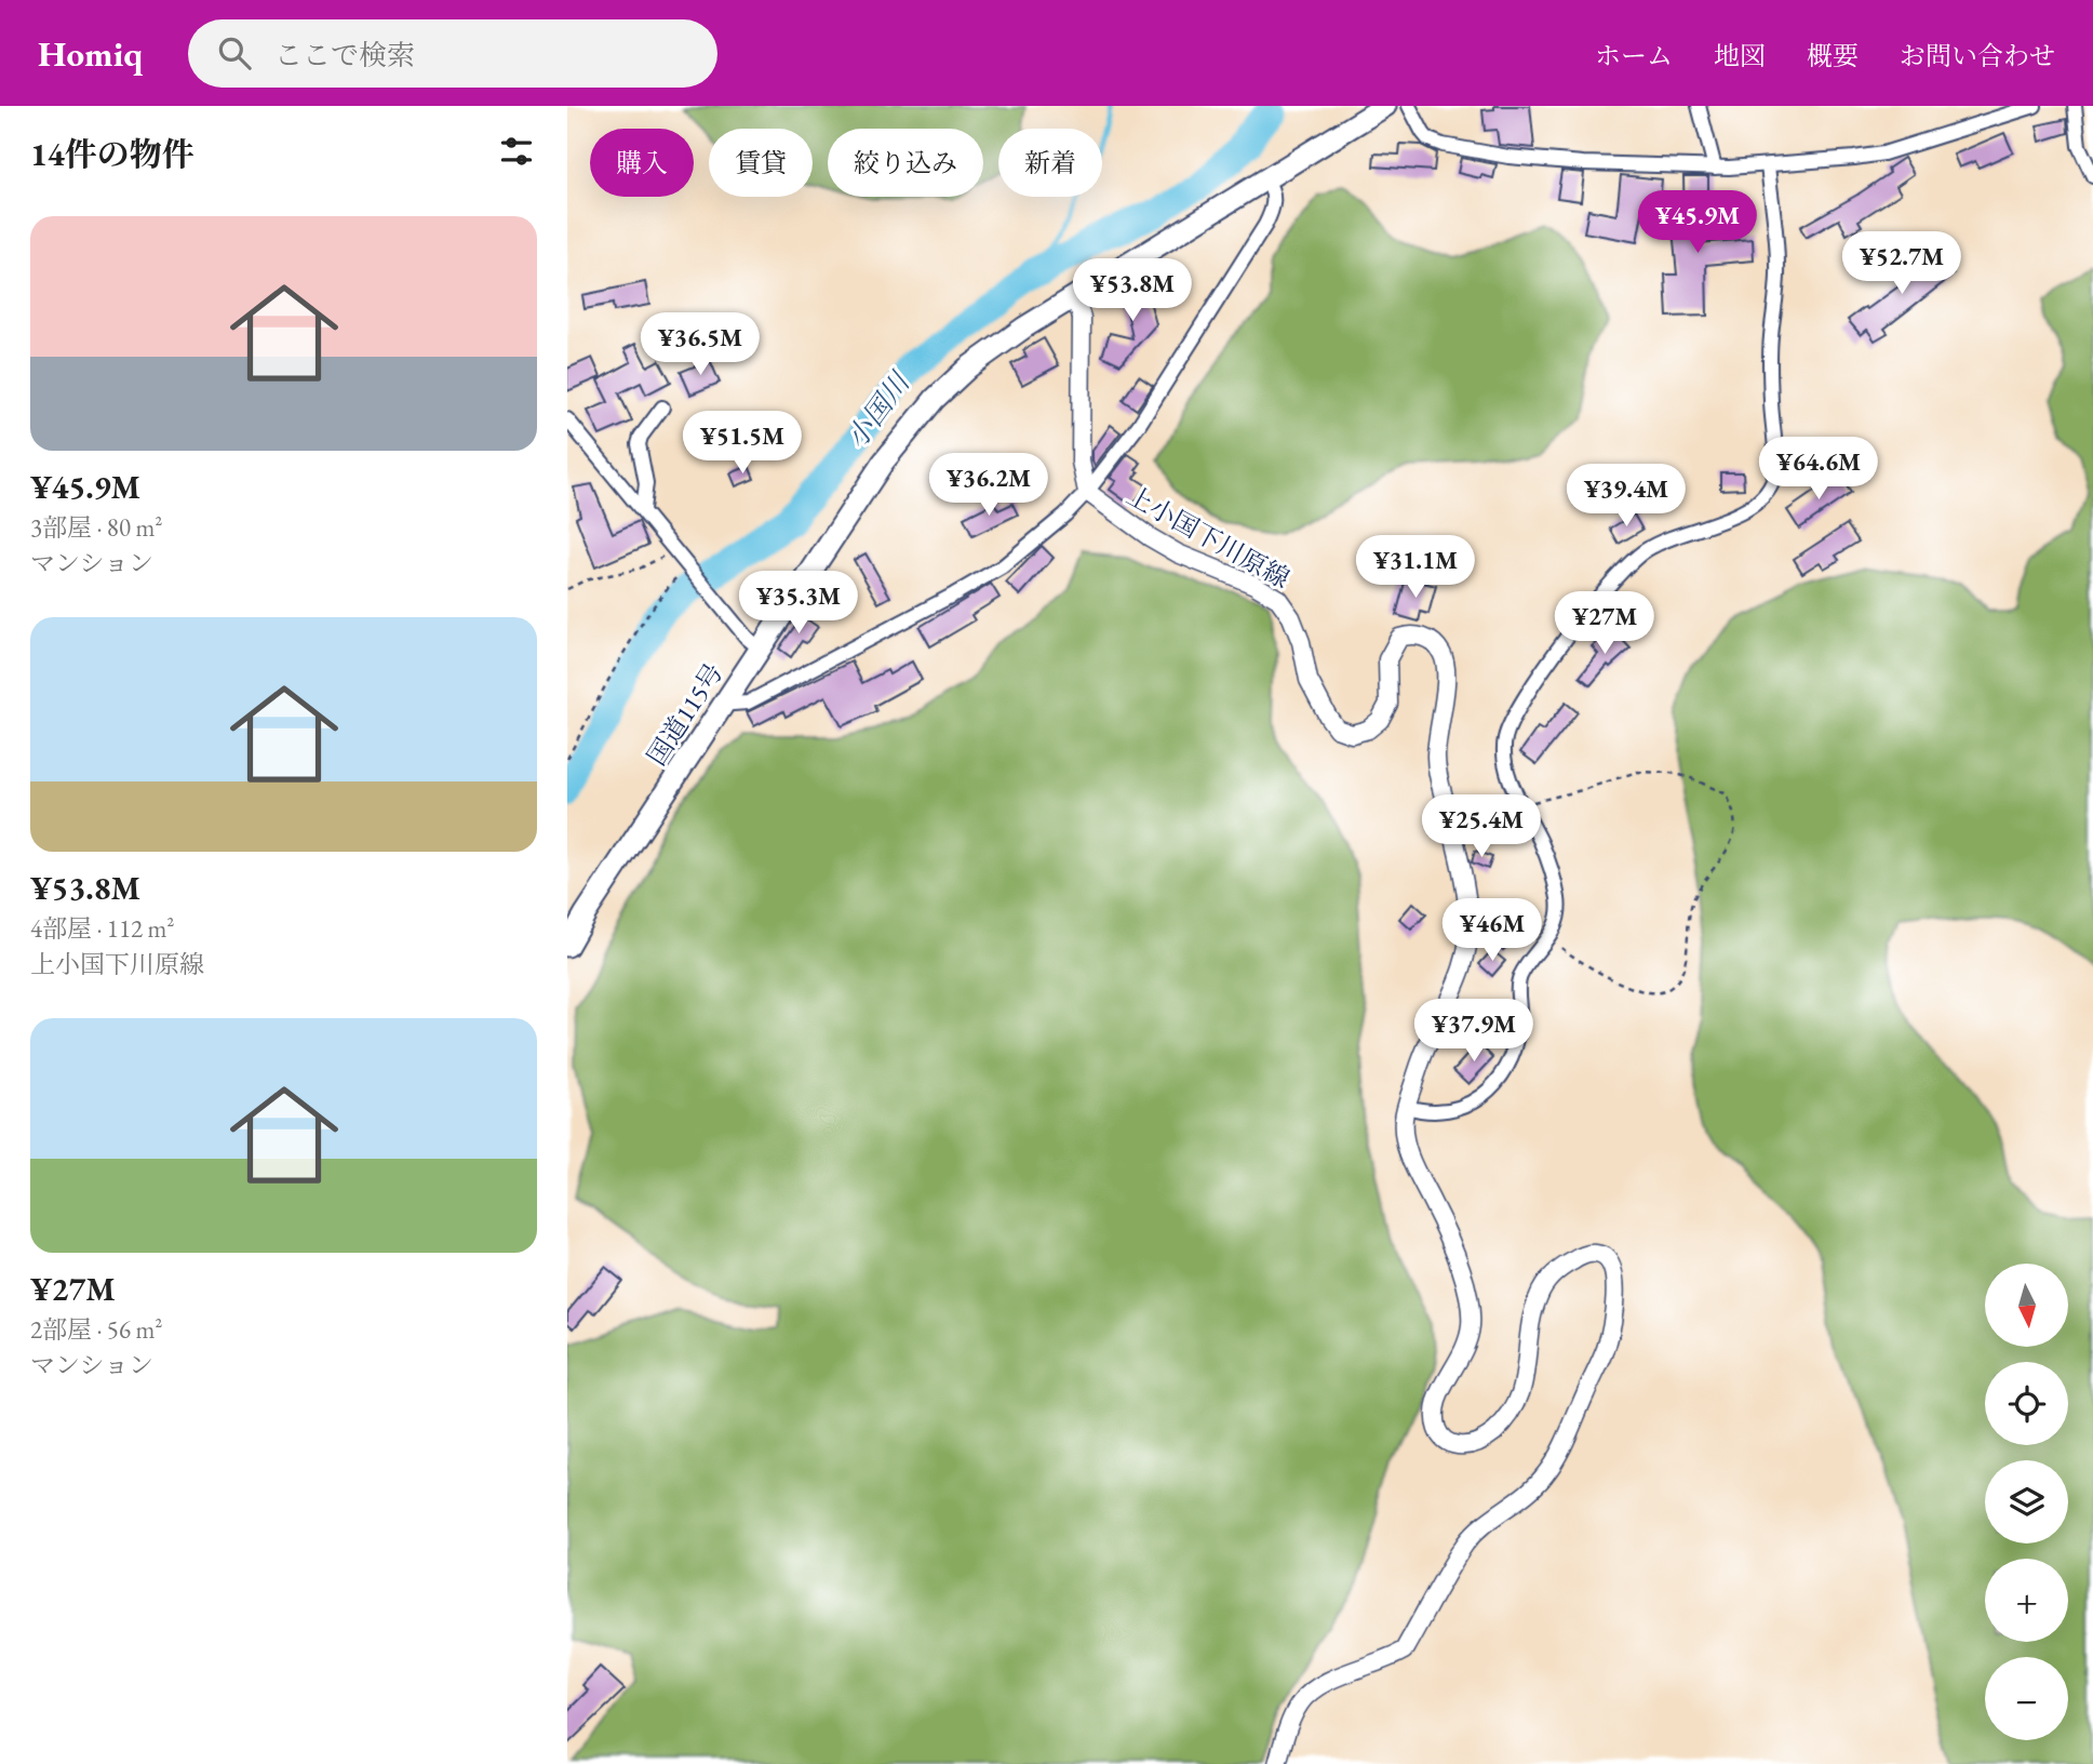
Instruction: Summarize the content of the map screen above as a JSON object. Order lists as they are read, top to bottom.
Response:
{
  "streets": {
    "highway": ["国道115号"],
    "main road": ["上小国下川原線"]
  },
  "crossings": [
    ["上小国下川原線", "国道115号"]
  ],
  "water": ["小国川"],
  "north": "bottom",
  "page": {
    "header": "Homiq",
    "search": "ここで検索",
    "nav": [
      "ホーム",
      "地図",
      "概要",
      "お問い合わせ"
    ],
    "heading": "14件の物件",
    "chip": [
      "購入",
      "賃貸",
      "絞り込み",
      "新着"
    ],
    "price": [
      "¥45.9M",
      "¥52.7M",
      "¥53.8M",
      "¥36.5M",
      "¥51.5M",
      "¥64.6M",
      "¥36.2M",
      "¥39.4M",
      "¥31.1M",
      "¥35.3M",
      "¥27M",
      "¥25.4M",
      "¥46M",
      "¥37.9M"
    ],
    "list": [
      {
        "name": "¥45.9M",
        "note": "3部屋 · 80 m² · マンション"
      },
      {
        "name": "¥53.8M",
        "note": "4部屋 · 112 m² · 上小国下川原線"
      },
      {
        "name": "¥27M",
        "note": "2部屋 · 56 m² · マンション"
      }
    ],
    "map_buttons": ["+", "−"]
  }
}
